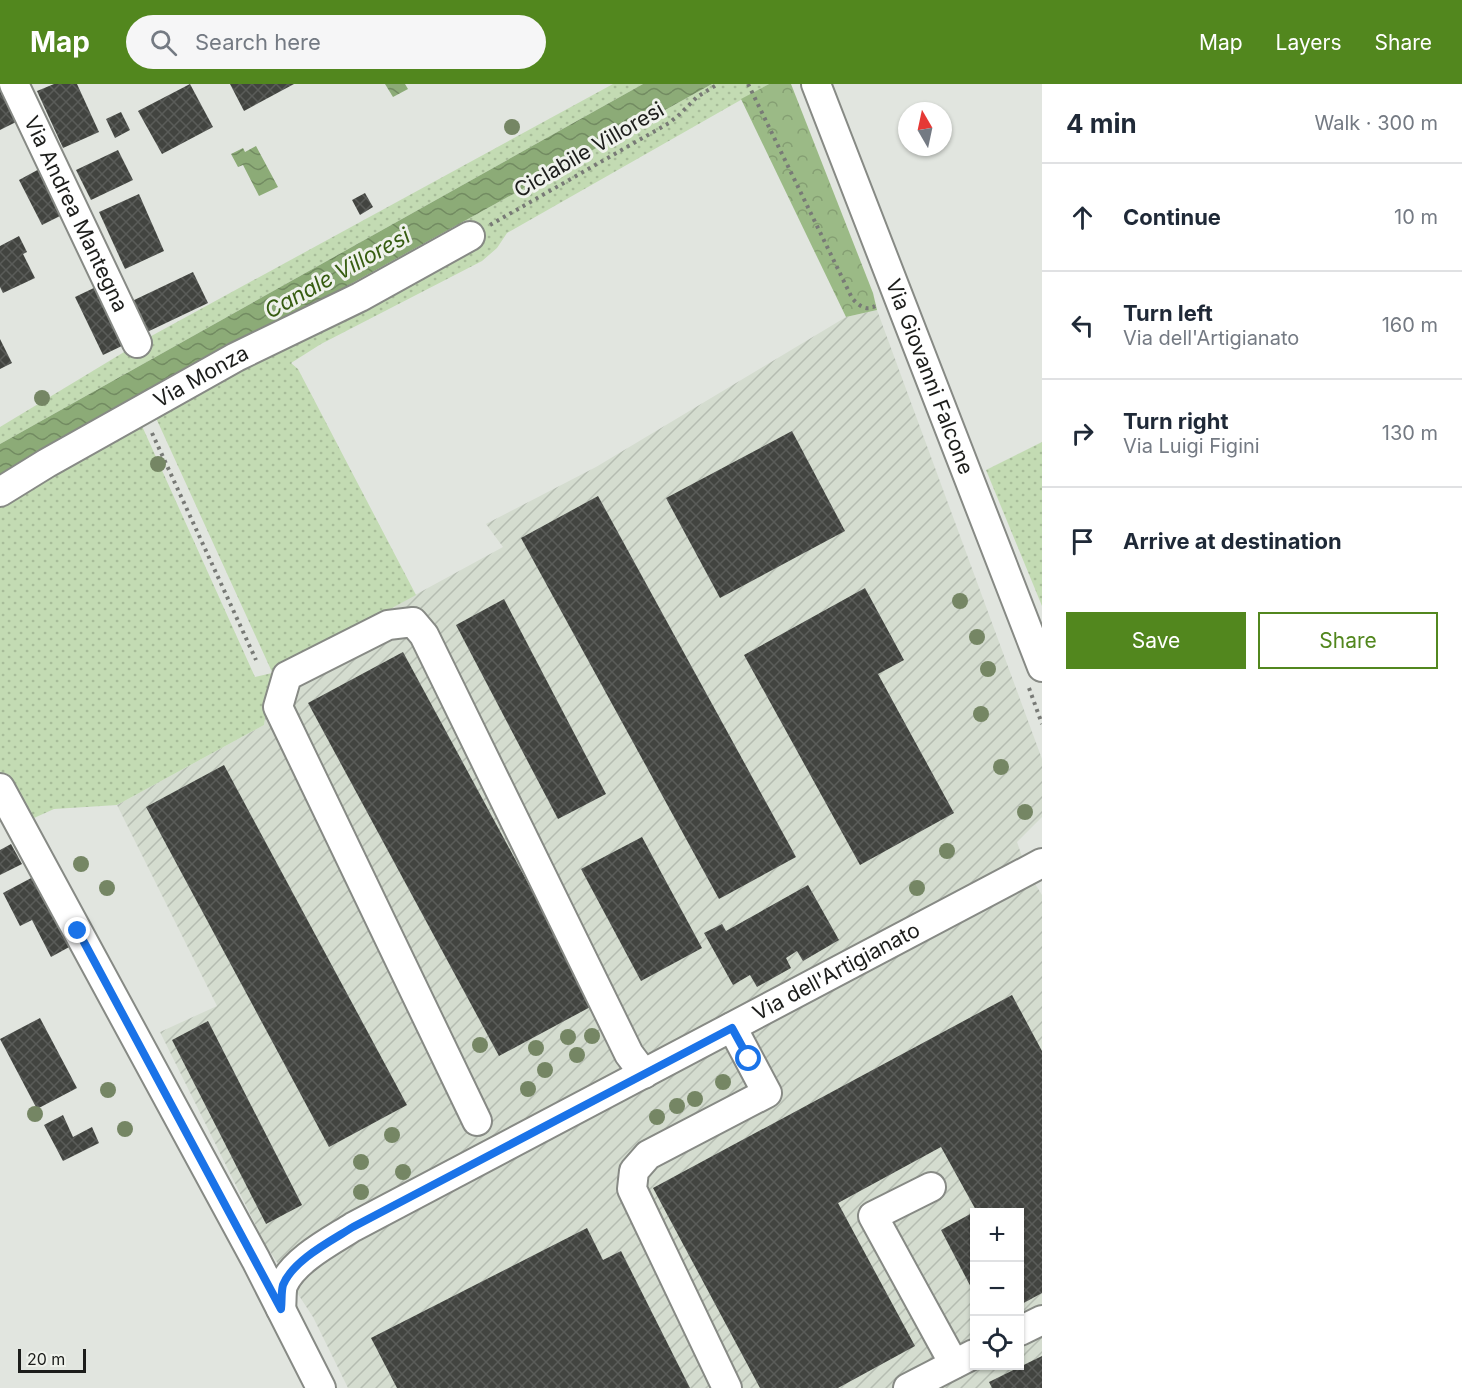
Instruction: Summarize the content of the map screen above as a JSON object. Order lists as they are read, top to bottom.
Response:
{
  "streets": {
    "street": [
      "Via Andrea Mantegna",
      "Via Giovanni Falcone",
      "Via Monza",
      "Via dell'Artigianato"
    ],
    "path": ["Ciclabile Villoresi"]
  },
  "crossings": [
    ["Ciclabile Villoresi", "Via Monza"]
  ],
  "water": ["Canale Villoresi"],
  "scale_bar": "20 m",
  "north": "top",
  "page": {
    "header": "Map",
    "search": "Search here",
    "nav": ["Map", "Layers", "Share"],
    "heading": ["4 min", "Walk · 300 m"],
    "list": [
      ["Continue", "10 m"],
      ["Turn left", "Via dell'Artigianato", "160 m"],
      ["Turn right", "Via Luigi Figini", "130 m"],
      "Arrive at destination"
    ],
    "buttons": ["Save", "Share"],
    "map_buttons": ["+", "−"],
    "scale": "20 m"
  }
}
